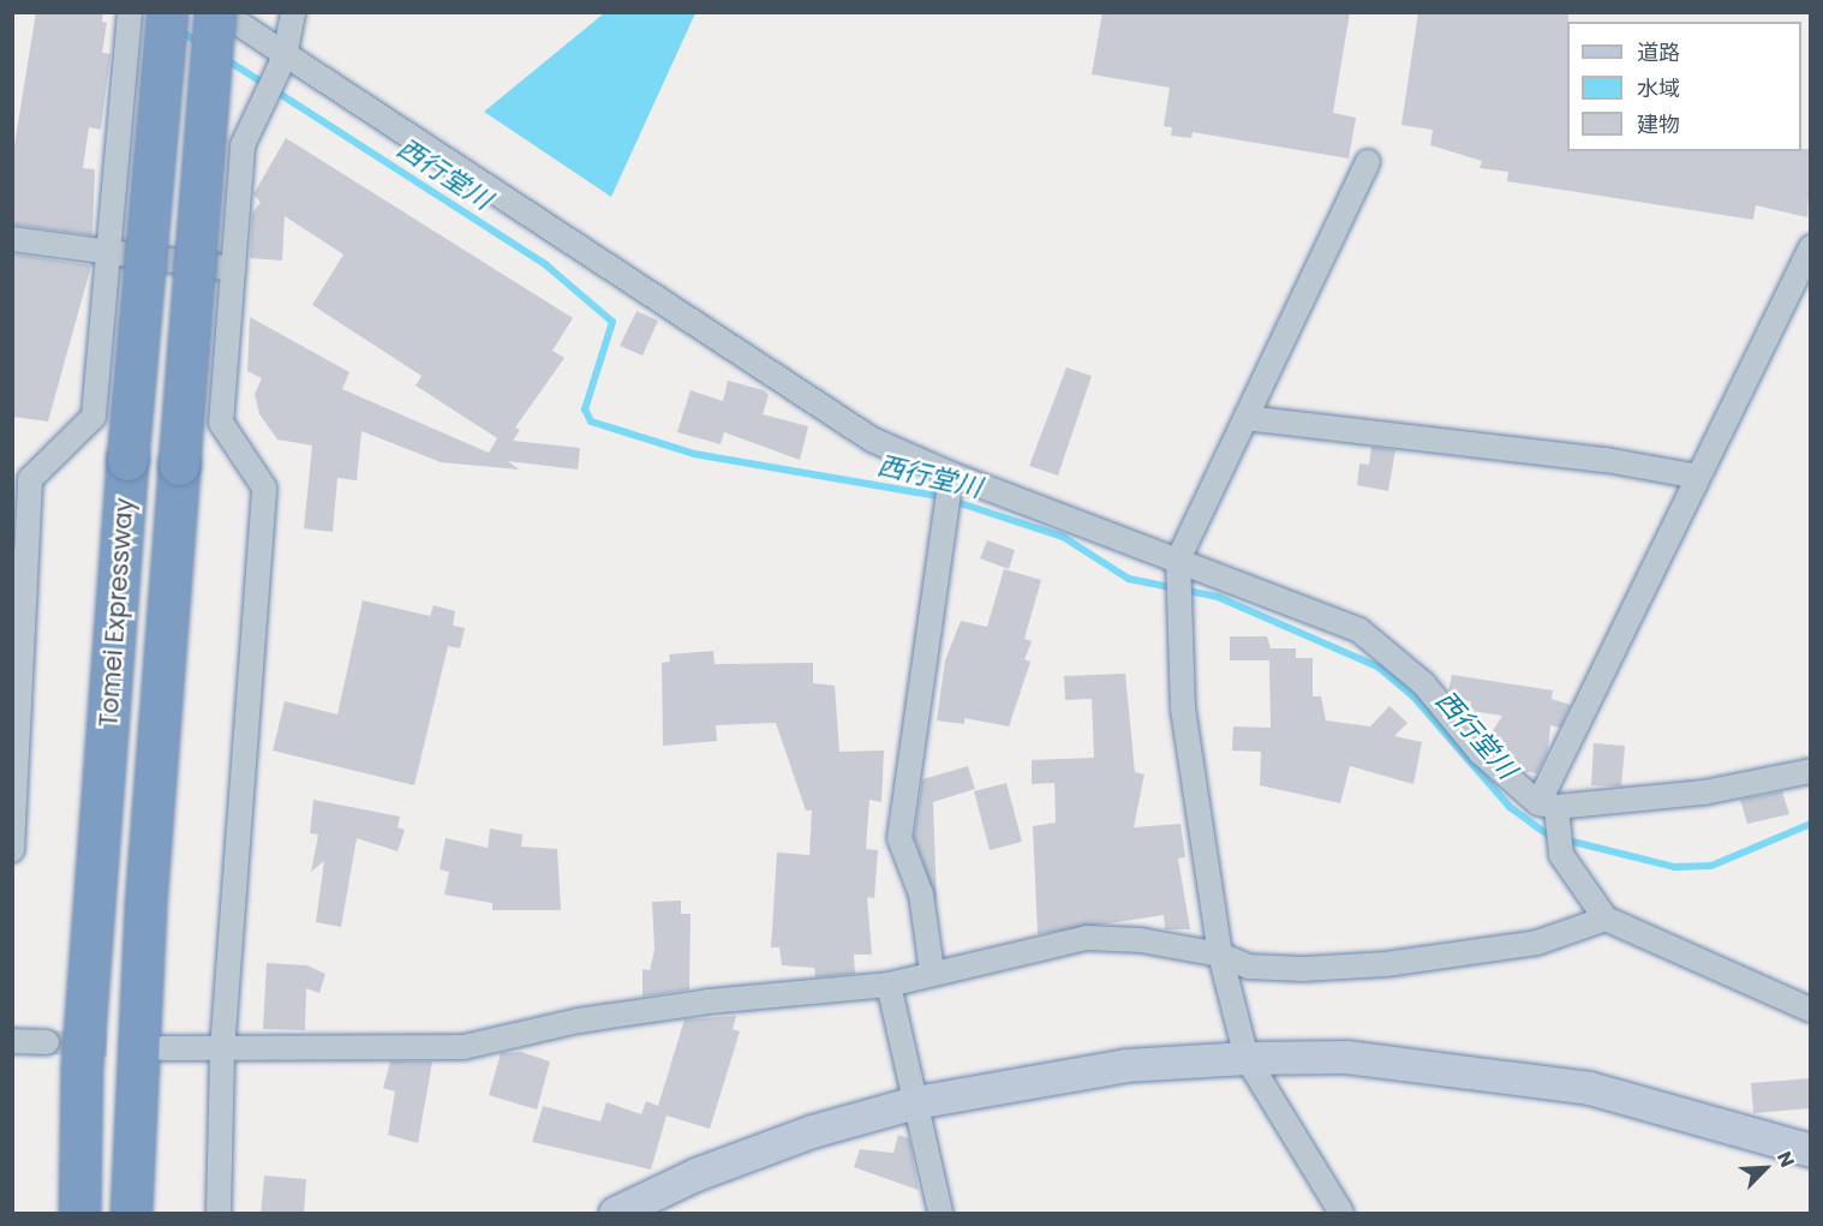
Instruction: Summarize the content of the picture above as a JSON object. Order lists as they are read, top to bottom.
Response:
{
  "streets": {
    "highway": ["Tomei Expressway"]
  },
  "water": ["西行堂川"],
  "legend": ["道路", "水域", "建物"],
  "north": "top right"
}
